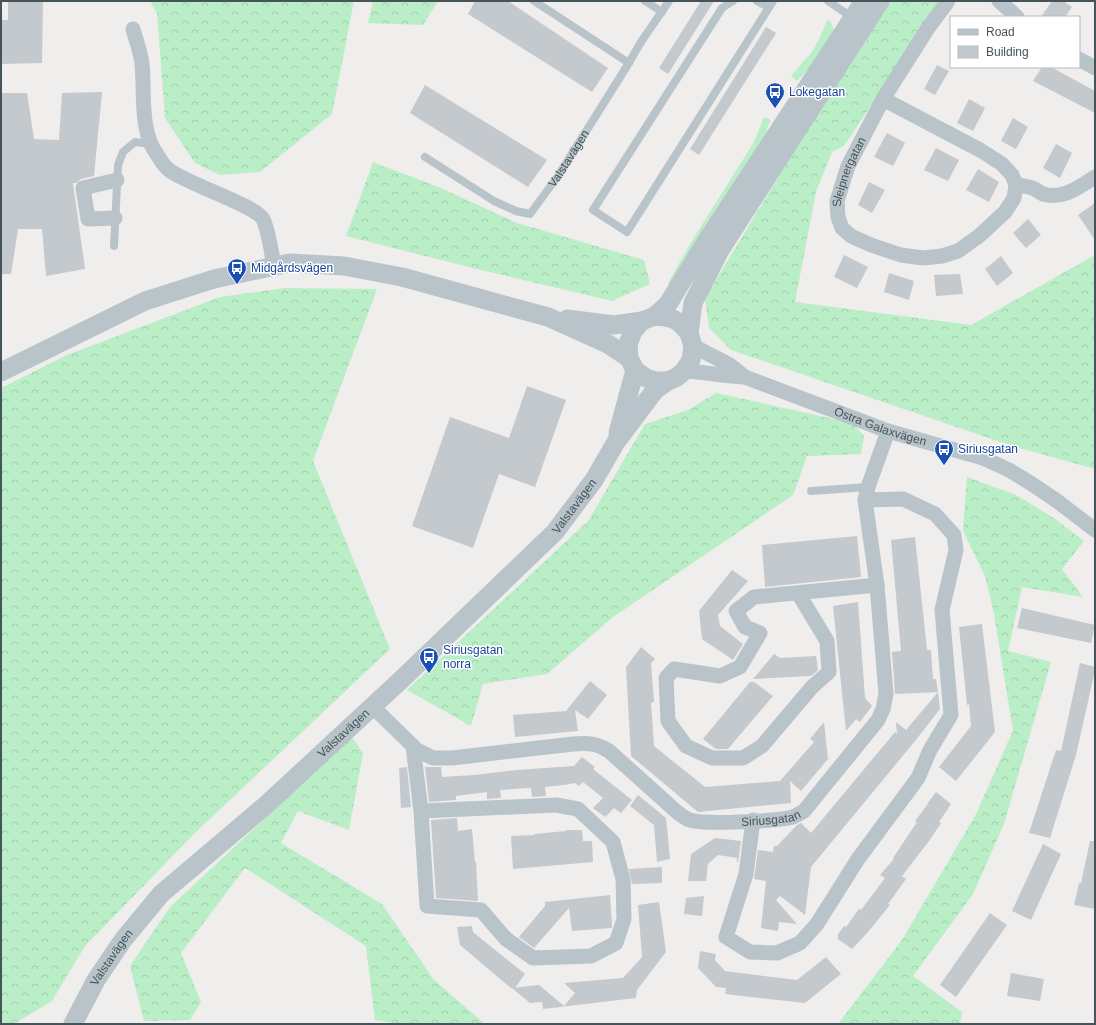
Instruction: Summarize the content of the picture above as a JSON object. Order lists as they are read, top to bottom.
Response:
{
  "streets": {
    "street": [
      "Valstavägen",
      "Sleipnergatan",
      "Östra Galaxvägen",
      "Siriusgatan"
    ]
  },
  "crossings": [
    ["Valstavägen", "Östra Galaxvägen"],
    ["Valstavägen", "Siriusgatan"],
    ["Östra Galaxvägen", "Siriusgatan"]
  ],
  "places": {
    "bus stop": [
      "Lokegatan",
      "Midgårdsvägen",
      "Siriusgatan",
      "Siriusgatan norra"
    ]
  },
  "legend": ["Road", "Building"]
}
